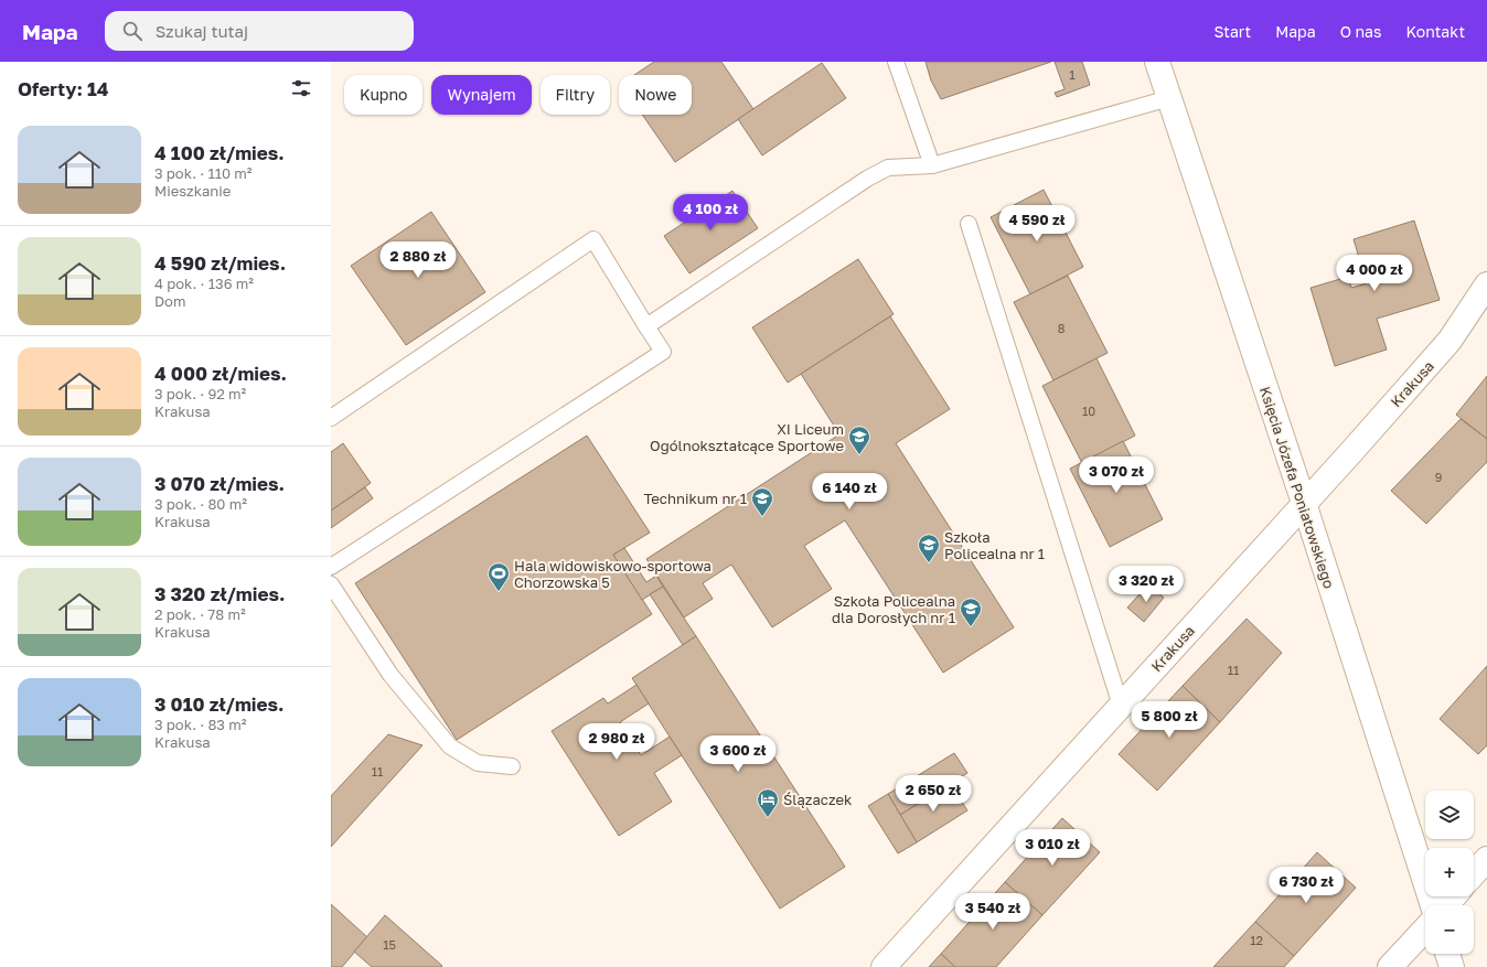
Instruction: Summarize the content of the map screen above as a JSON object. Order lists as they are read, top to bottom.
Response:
{
  "streets": {
    "street": ["Krakusa", "Księcia Józefa Poniatowskiego"]
  },
  "crossings": [
    ["Krakusa", "Księcia Józefa Poniatowskiego"]
  ],
  "places": {
    "school or university": [
      "XI Liceum Ogólnokształcące Sportowe",
      "Technikum nr 1",
      "Szkoła Policealna nr 1",
      "Szkoła Policealna dla Dorosłych nr 1"
    ],
    "sports": ["Hala widowiskowo-sportowa Chorzowska 5"],
    "hotel": ["Ślązaczek"]
  },
  "house_numbers": [
    "1",
    "8",
    "10",
    "9",
    "11",
    "11",
    "12",
    "15"
  ],
  "page": {
    "header": "Mapa",
    "search": "Szukaj tutaj",
    "nav": [
      "Start",
      "Mapa",
      "O nas",
      "Kontakt"
    ],
    "heading": "Oferty: 14",
    "chip": [
      "Kupno",
      "Wynajem",
      "Filtry",
      "Nowe"
    ],
    "list": [
      {
        "name": "4 100 zł/mies.",
        "note": "3 pok. · 110 m² · Mieszkanie"
      },
      {
        "name": "4 590 zł/mies.",
        "note": "4 pok. · 136 m² · Dom"
      },
      {
        "name": "4 000 zł/mies.",
        "note": "3 pok. · 92 m² · Krakusa"
      },
      {
        "name": "3 070 zł/mies.",
        "note": "3 pok. · 80 m² · Krakusa"
      },
      {
        "name": "3 320 zł/mies.",
        "note": "2 pok. · 78 m² · Krakusa"
      },
      {
        "name": "3 010 zł/mies.",
        "note": "3 pok. · 83 m² · Krakusa"
      }
    ],
    "price": [
      "4 100 zł",
      "4 590 zł",
      "2 880 zł",
      "4 000 zł",
      "3 070 zł",
      "6 140 zł",
      "3 320 zł",
      "5 800 zł",
      "2 980 zł",
      "3 600 zł",
      "2 650 zł",
      "3 010 zł",
      "6 730 zł",
      "3 540 zł"
    ],
    "map_buttons": ["+", "−"]
  }
}
